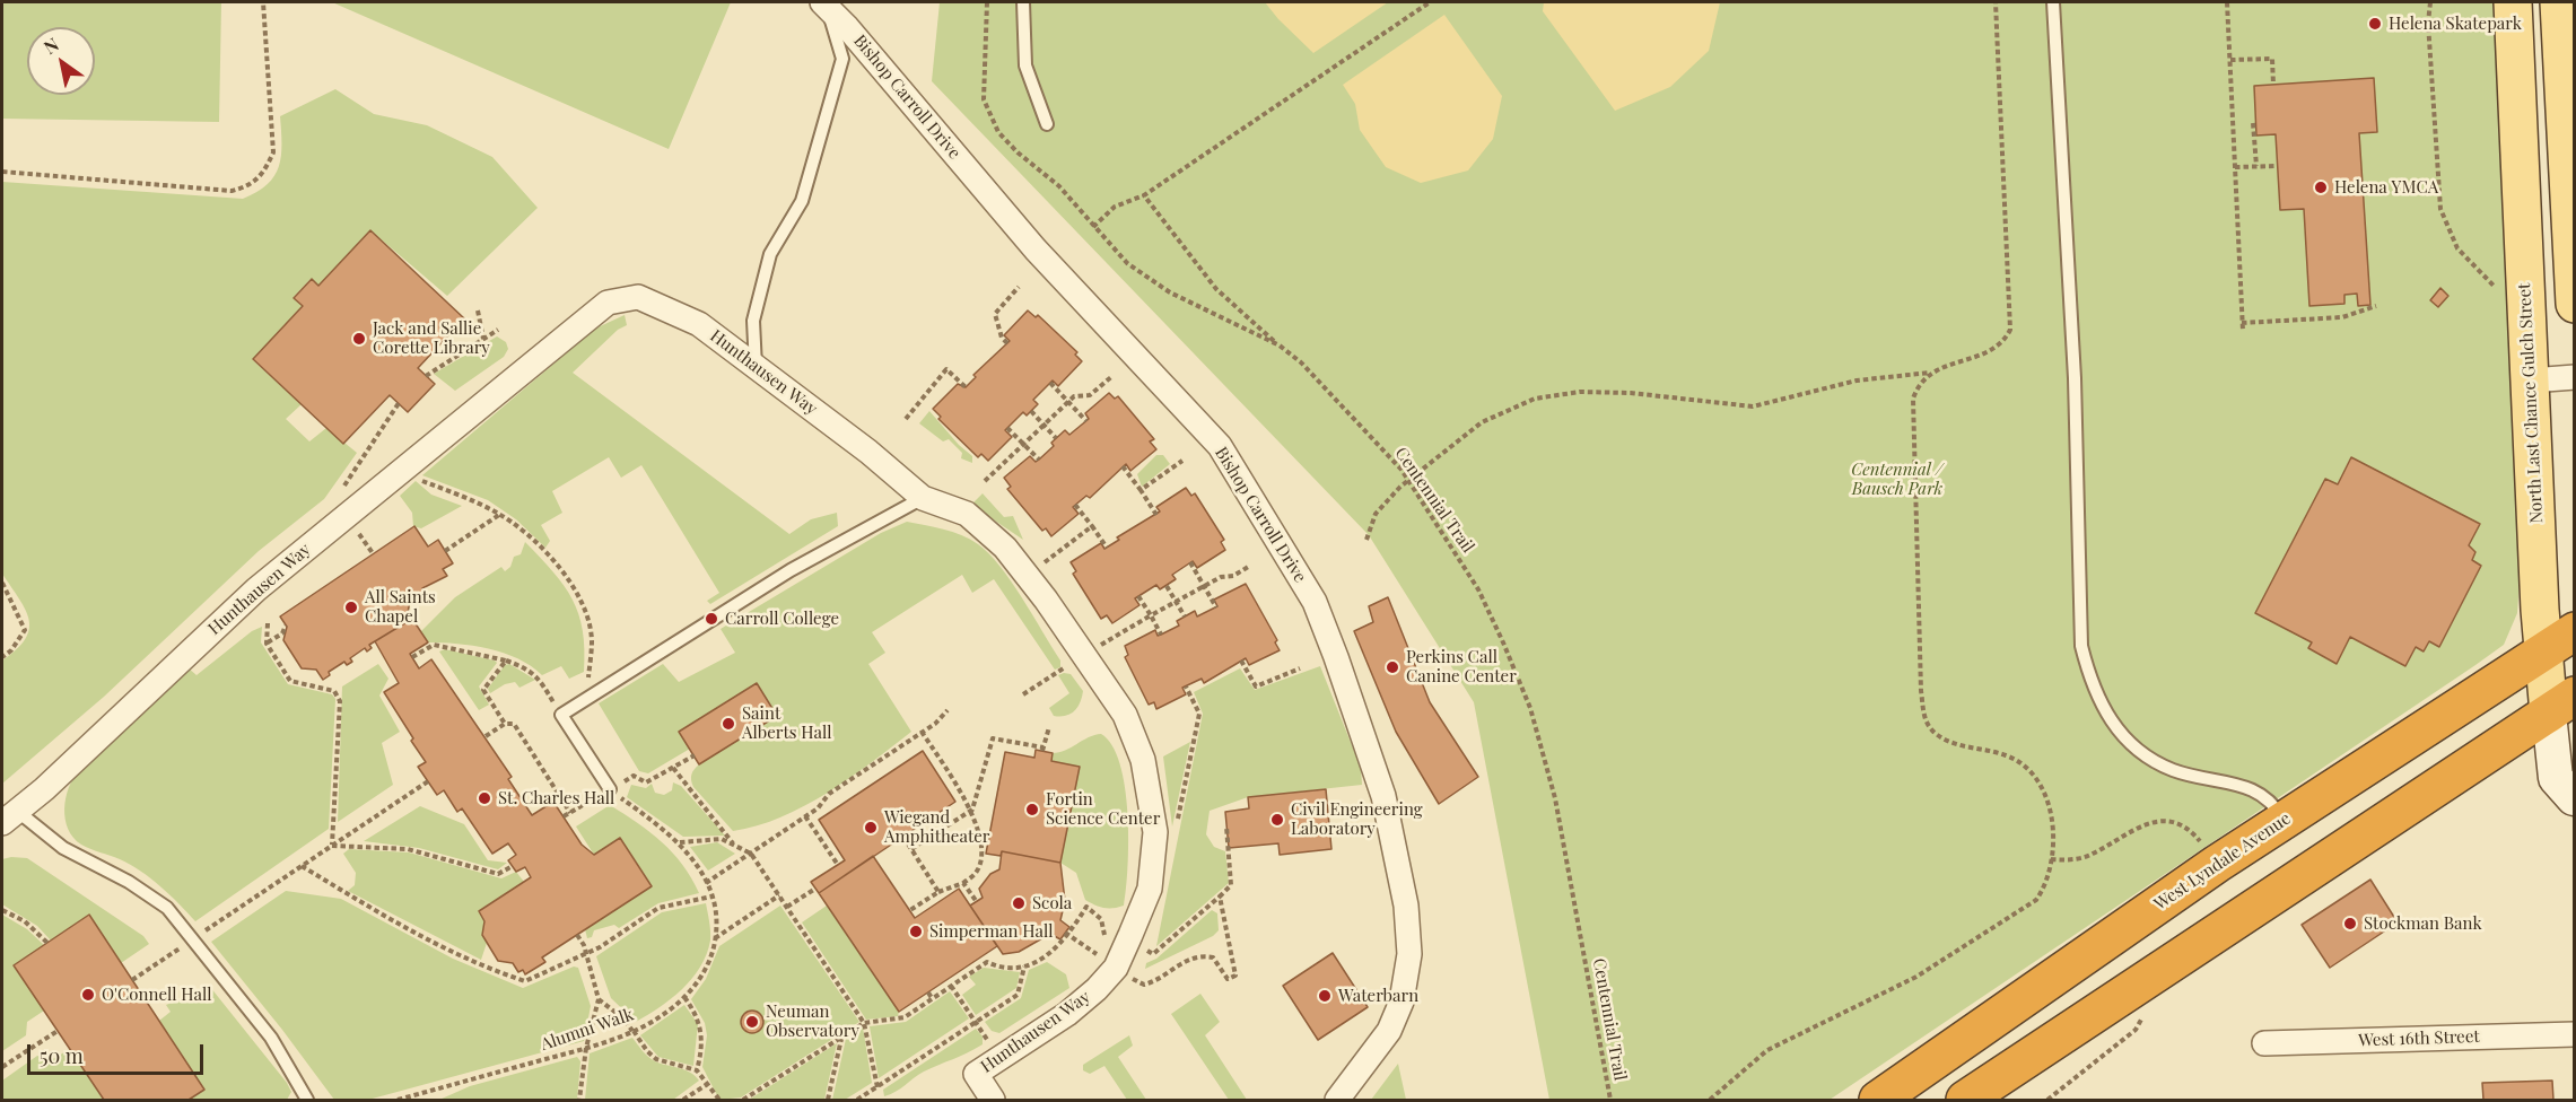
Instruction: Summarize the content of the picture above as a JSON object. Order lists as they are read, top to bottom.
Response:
{
  "streets": {
    "highway": ["West Lyndale Avenue"],
    "main road": ["North Last Chance Gulch Street"],
    "street": ["Bishop Carroll Drive", "Hunthausen Way", "West 16th Street"],
    "path": ["Centennial Trail", "Alumni Walk"]
  },
  "crossings": [
    ["North Last Chance Gulch Street", "West Lyndale Avenue"]
  ],
  "parks": ["Centennial / Bausch Park"],
  "places": [
    "Helena Skatepark",
    "Helena YMCA",
    "Jack and Sallie Corette Library",
    "All Saints Chapel",
    "Carroll College",
    "Perkins Call Canine Center",
    "Saint Alberts Hall",
    "St. Charles Hall",
    "Fortin Science Center",
    "Civil Engineering Laboratory",
    "Wiegand Amphitheater",
    "Scola",
    "Stockman Bank",
    "Simperman Hall",
    "O'Connell Hall",
    "Waterbarn",
    "Neuman Observatory"
  ],
  "scale_bar": "50 m",
  "north": "top left"
}
